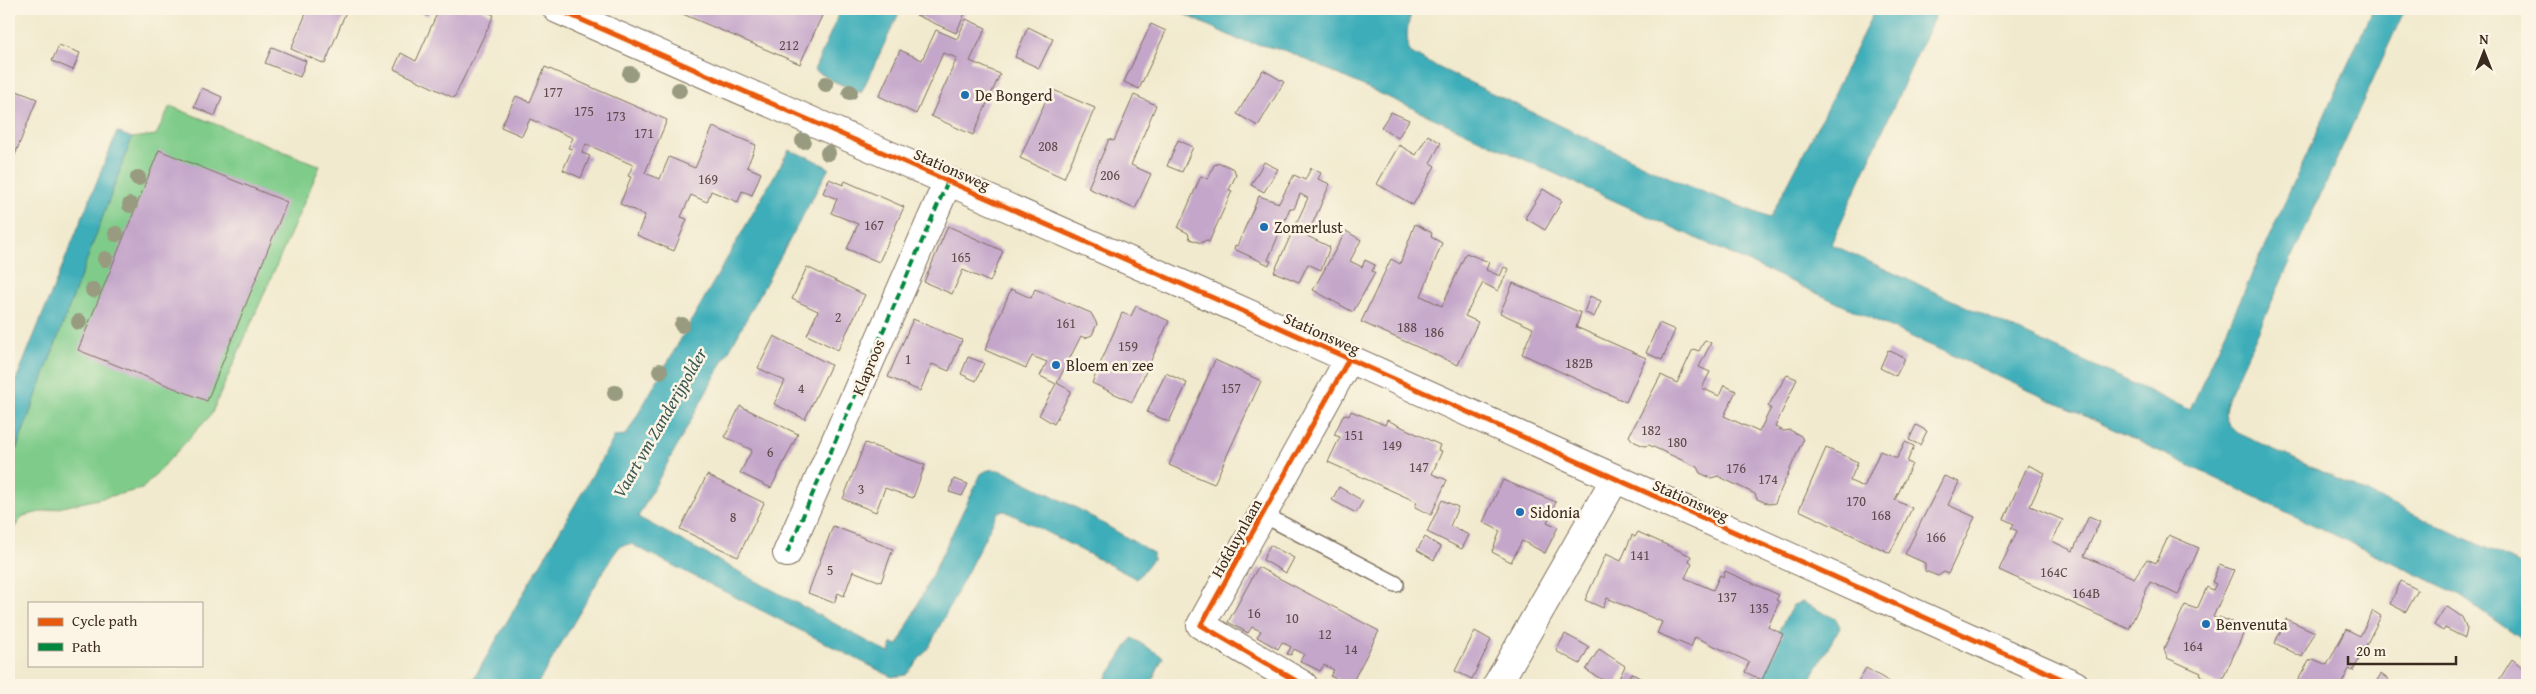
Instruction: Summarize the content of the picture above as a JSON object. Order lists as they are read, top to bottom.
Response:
{
  "streets": {
    "street": ["Stationsweg", "Klaproos", "Hofduynlaan"]
  },
  "crossings": [
    ["Stationsweg", "Klaproos"],
    ["Stationsweg", "Hofduynlaan"]
  ],
  "water": ["Vaart vm Zanderijpolder"],
  "places": [
    "De Bongerd",
    "Zomerlust",
    "Bloem en zee",
    "Sidonia",
    "Benvenuta"
  ],
  "house_numbers": [
    "212",
    "177",
    "175",
    "173",
    "171",
    "208",
    "206",
    "169",
    "167",
    "165",
    "2",
    "161",
    "188",
    "186",
    "159",
    "1",
    "182B",
    "4",
    "157",
    "182",
    "151",
    "180",
    "149",
    "6",
    "147",
    "176",
    "174",
    "3",
    "170",
    "168",
    "8",
    "166",
    "141",
    "5",
    "164C",
    "164B",
    "137",
    "135",
    "16",
    "10",
    "12",
    "164",
    "14"
  ],
  "legend": ["Cycle path", "Path"],
  "scale_bar": "20 m",
  "north": "top"
}
